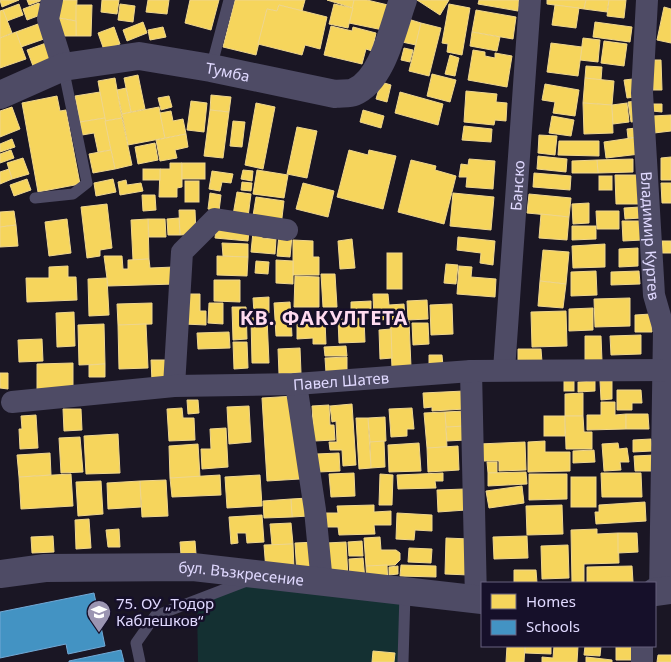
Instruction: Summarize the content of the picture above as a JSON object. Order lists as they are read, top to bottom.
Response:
{
  "streets": {
    "street": [
      "Тумба",
      "Банско",
      "Владимир Куртев",
      "Павел Шатев",
      "бул. Възкресение"
    ]
  },
  "crossings": [
    ["Банско", "Павел Шатев"],
    ["Владимир Куртев", "Павел Шатев"]
  ],
  "districts": ["КВ. ФАКУЛТЕТА"],
  "places": {
    "school or university": ["75. ОУ „Тодор Каблешков“"]
  },
  "legend": ["Homes", "Schools"]
}
